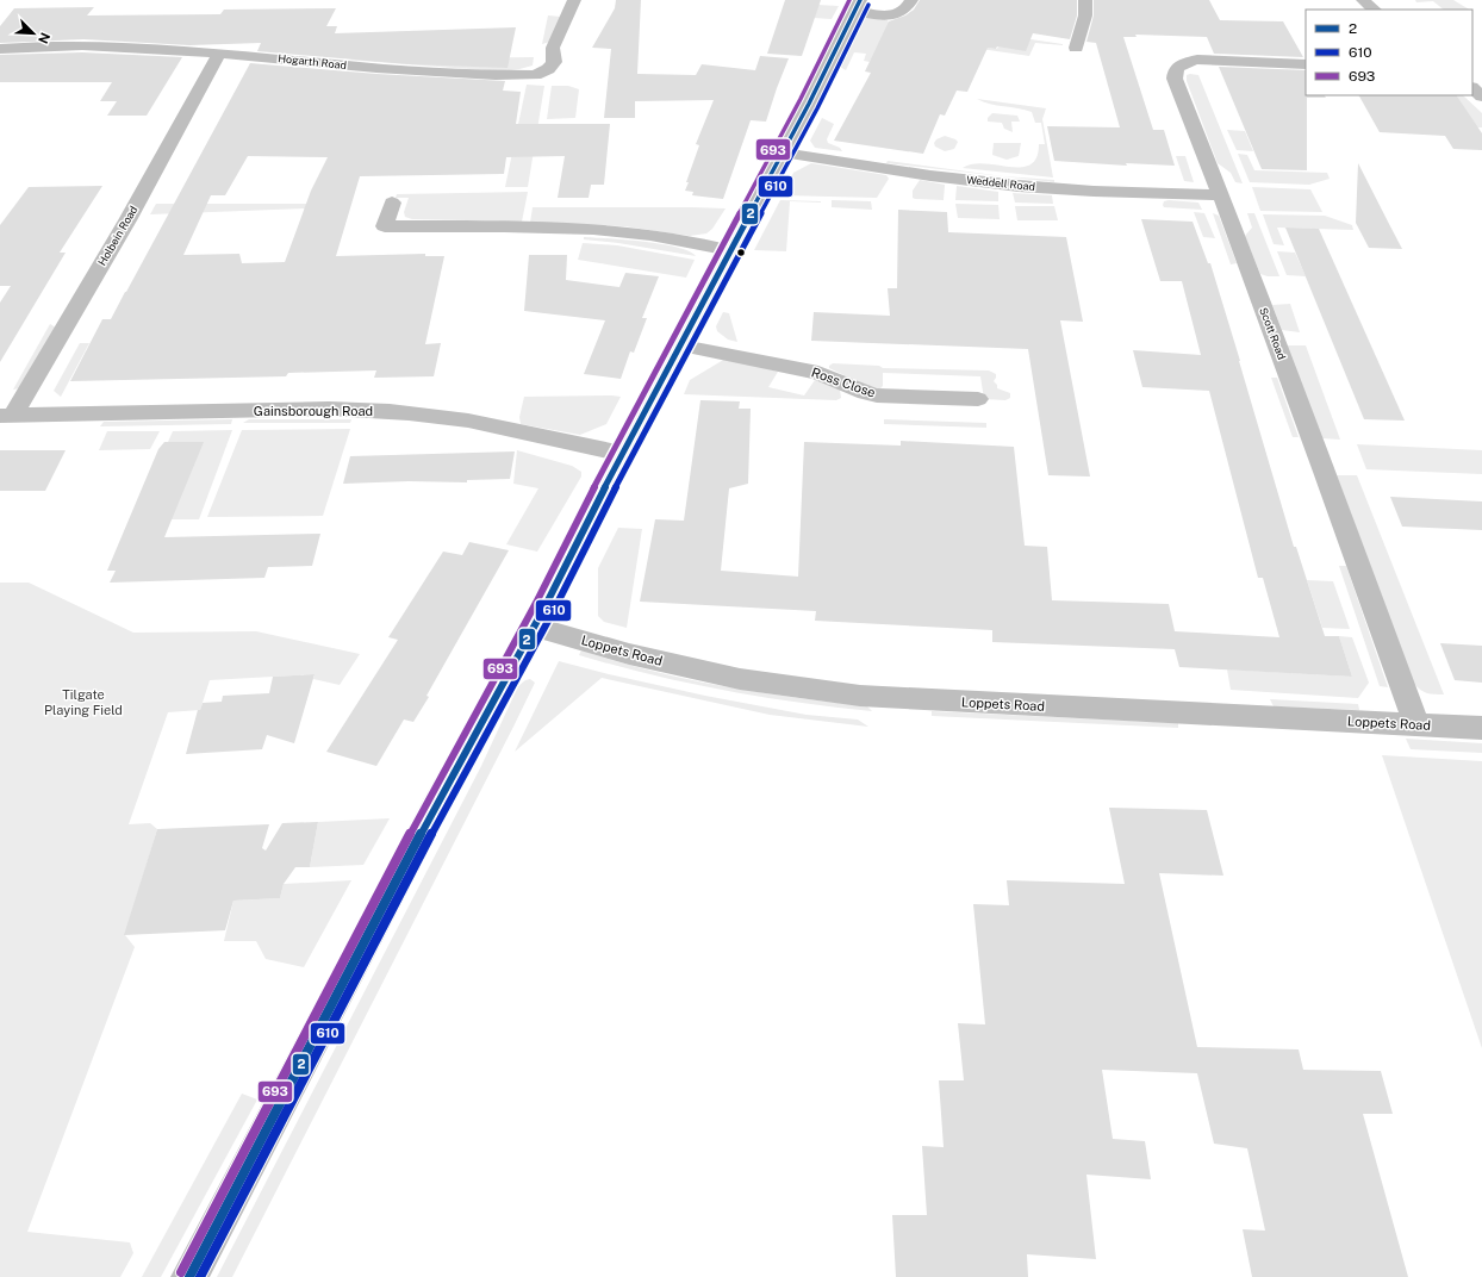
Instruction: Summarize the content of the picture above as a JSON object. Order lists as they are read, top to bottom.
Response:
{
  "streets": {
    "street": [
      "Hogarth Road",
      "Weddell Road",
      "Holbein Road",
      "Scott Road",
      "Ross Close",
      "Gainsborough Road",
      "Loppets Road"
    ]
  },
  "crossings": [
    ["Hogarth Road", "Holbein Road"],
    ["Weddell Road", "Scott Road"],
    ["Holbein Road", "Gainsborough Road"],
    ["Scott Road", "Loppets Road"]
  ],
  "parks": ["Tilgate Playing Field"],
  "lines": ["transit line 2", "transit line 693", "transit line 610"],
  "legend": ["2", "610", "693"],
  "north": "bottom right"
}
